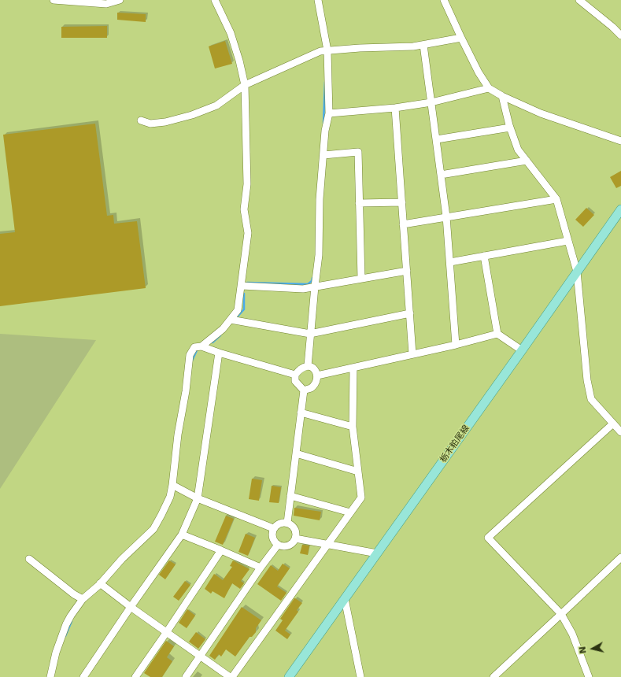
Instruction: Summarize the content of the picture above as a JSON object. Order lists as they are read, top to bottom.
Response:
{
  "streets": {
    "main road": ["栃木粕尾線"]
  },
  "north": "left"
}
